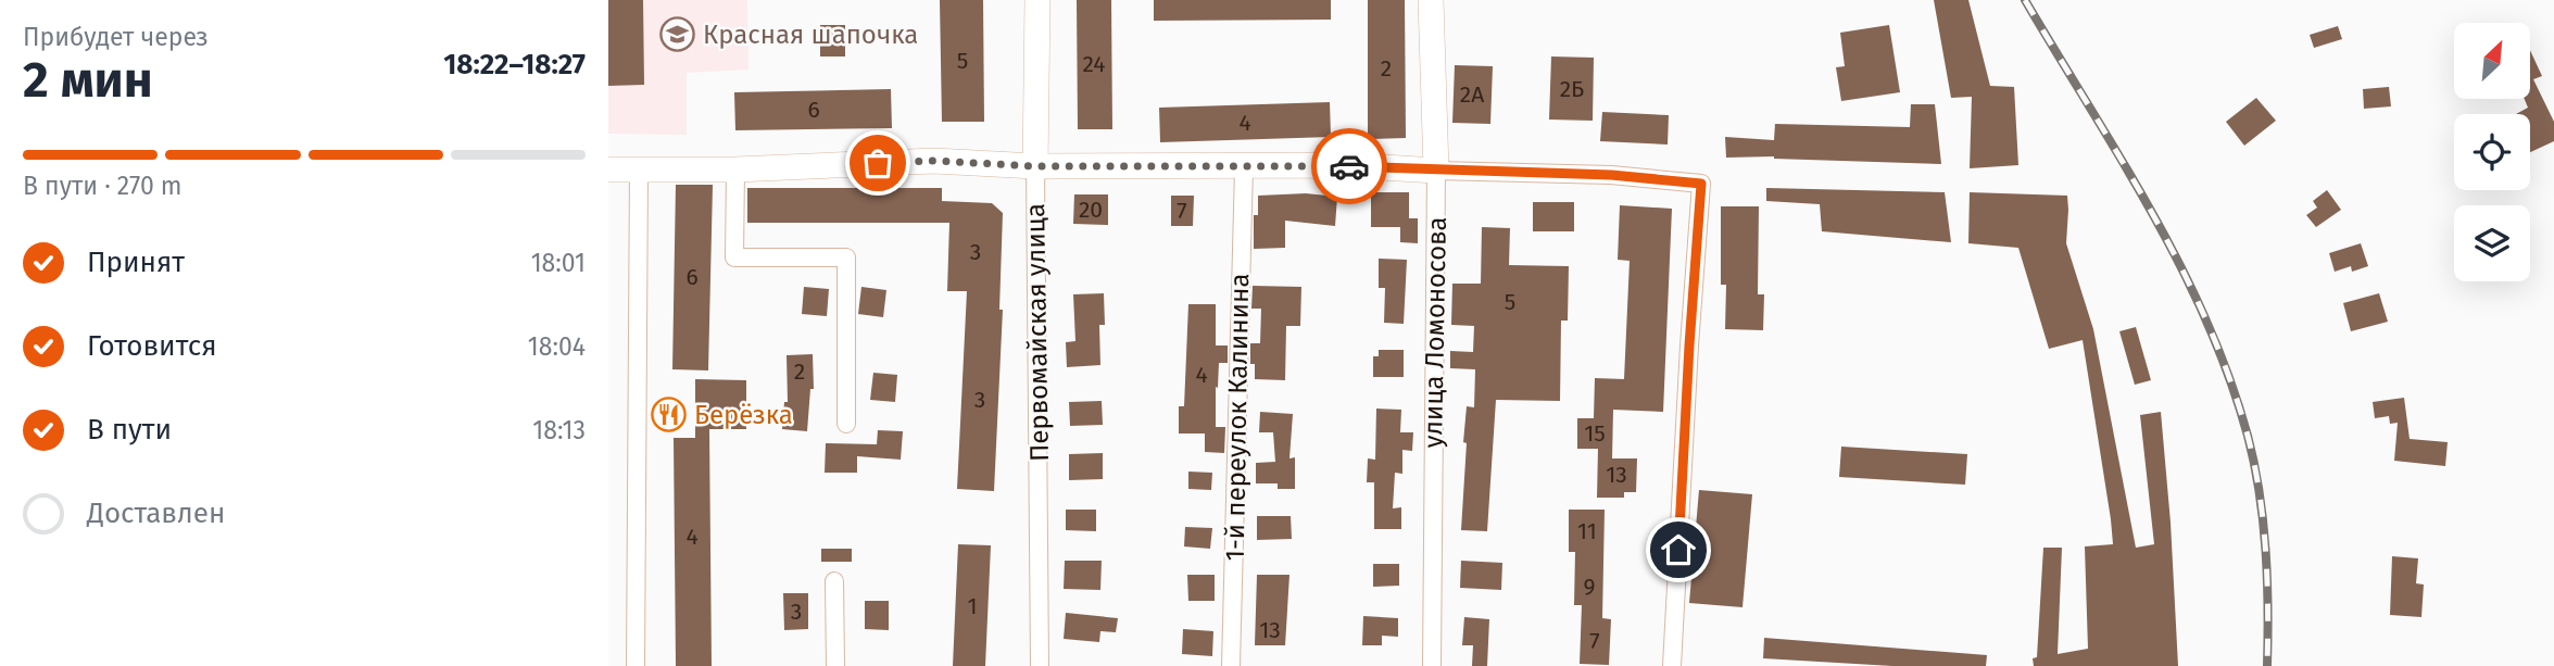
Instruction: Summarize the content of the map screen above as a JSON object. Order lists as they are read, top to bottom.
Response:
{
  "streets": {
    "street": ["Первомайская улица", "улица Ломоносова", "1-й переулок Калинина"]
  },
  "places": {
    "school or university": ["Красная шапочка"],
    "restaurant": ["Берёзка"]
  },
  "house_numbers": [
    "5",
    "24",
    "2",
    "2Б",
    "2А",
    "6",
    "4",
    "20",
    "7",
    "3",
    "6",
    "5",
    "2",
    "4",
    "3",
    "15",
    "13",
    "11",
    "4",
    "9",
    "1",
    "3",
    "13",
    "7"
  ],
  "north": "top right",
  "page": {
    "heading": ["2 мин", "Прибудет через", "18:22–18:27"],
    "bar": "В пути · 270 m",
    "list": [
      ["Принят", "18:01"],
      ["Готовится", "18:04"],
      ["В пути", "18:13"],
      "Доставлен"
    ]
  }
}
